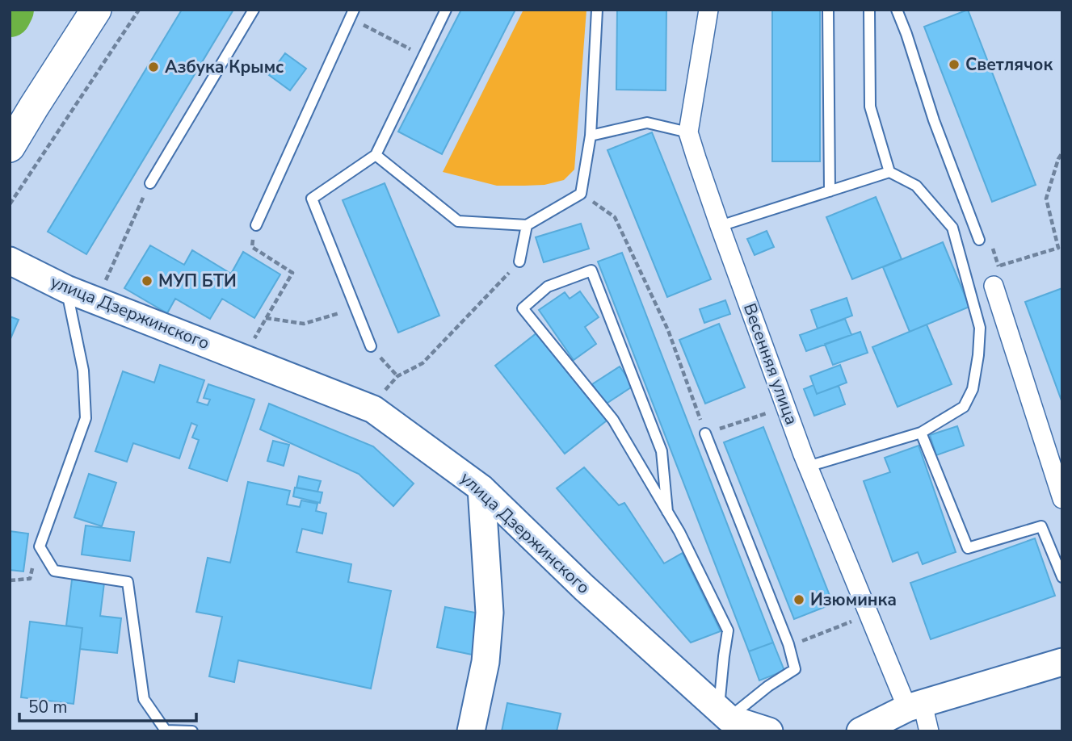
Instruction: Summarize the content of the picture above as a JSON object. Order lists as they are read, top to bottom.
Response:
{
  "streets": {
    "street": ["улица Дзержинского", "Весенняя улица"]
  },
  "places": [
    "Светлячок",
    "Азбука Крымс",
    "МУП БТИ",
    "Изюминка"
  ],
  "scale_bar": "50 m"
}
